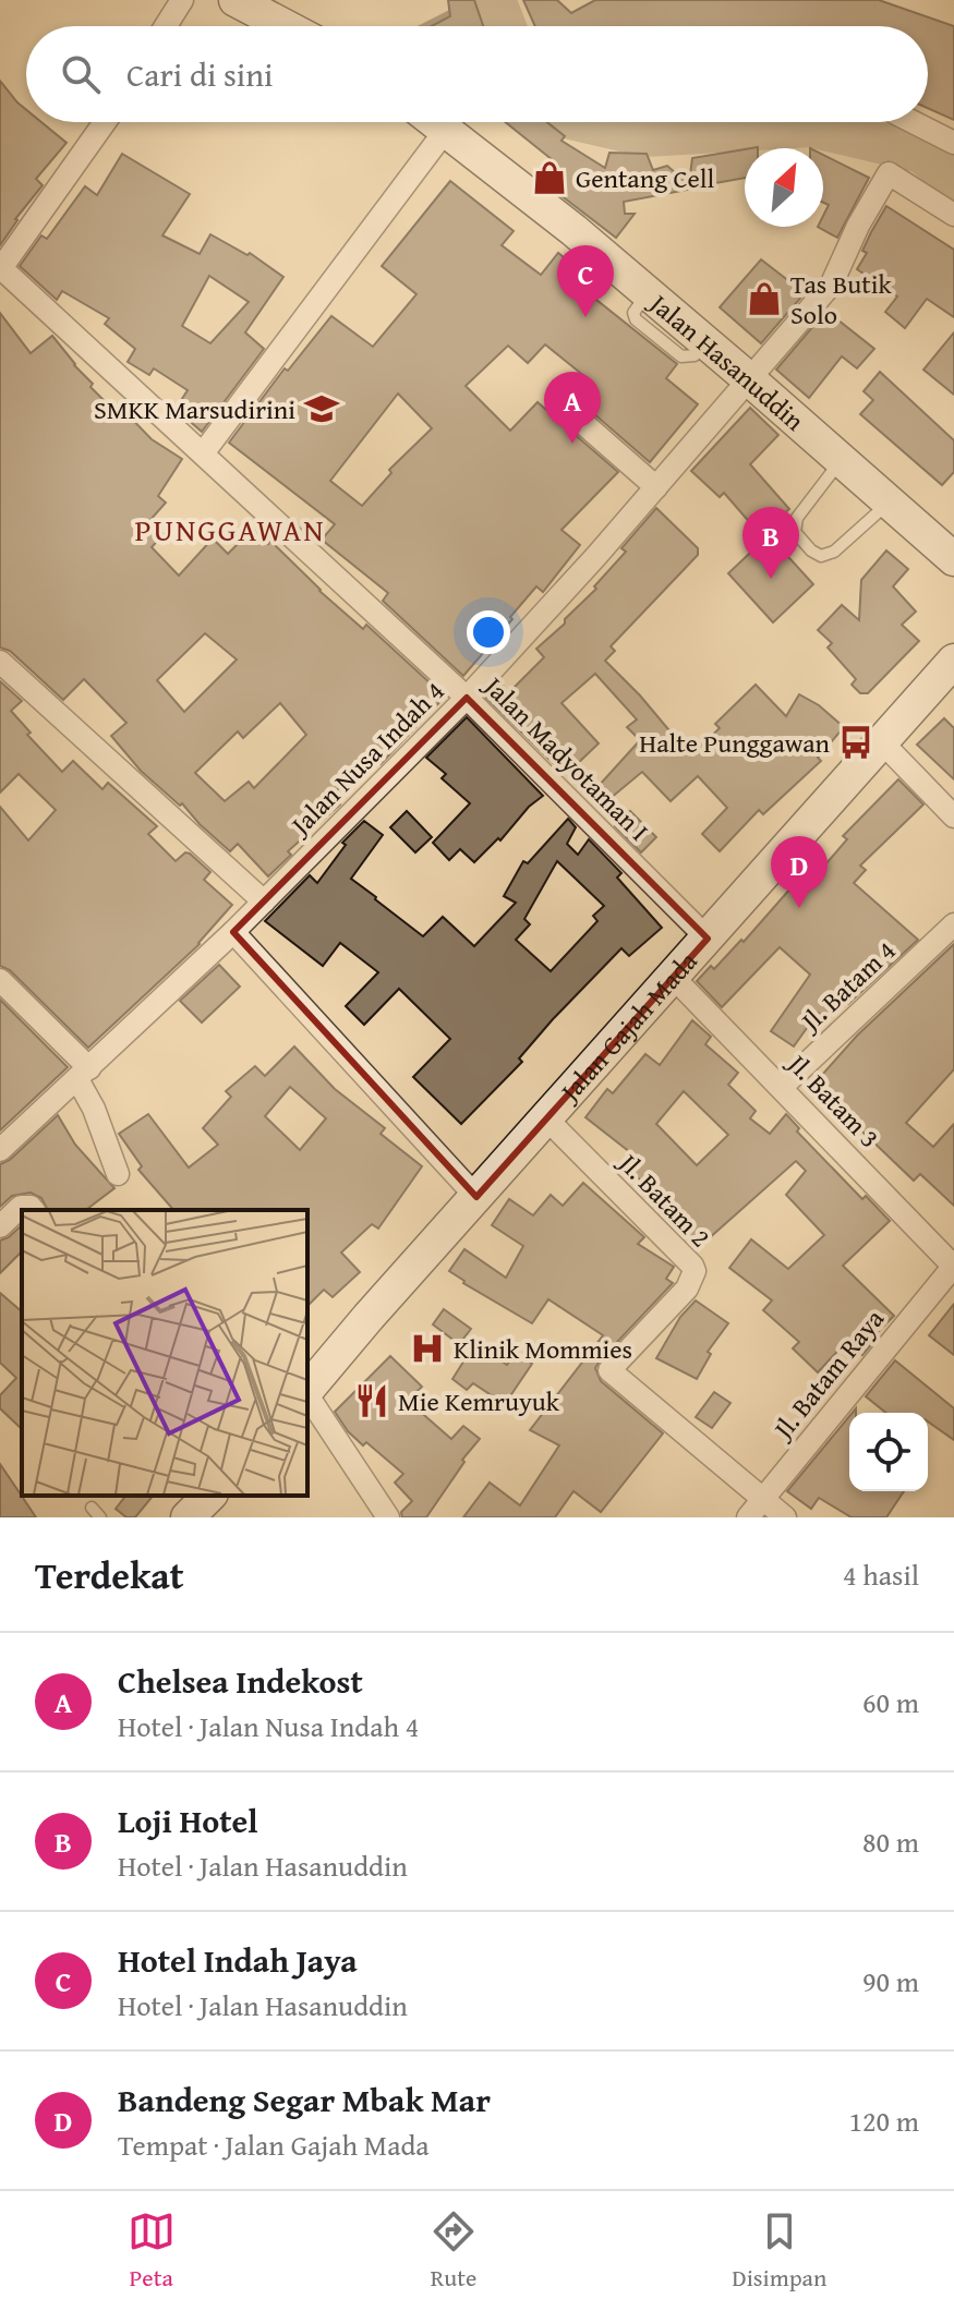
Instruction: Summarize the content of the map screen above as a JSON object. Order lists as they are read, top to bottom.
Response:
{
  "streets": {
    "main road": ["Jalan Hasanuddin", "Jalan Gajah Mada"],
    "street": [
      "Jalan Nusa Indah 4",
      "Jalan Madyotaman I",
      "Jl. Batam 4",
      "Jl. Batam 3",
      "Jl. Batam 2",
      "Jl. Batam Raya"
    ]
  },
  "crossings": [
    ["Jalan Hasanuddin", "Jalan Nusa Indah 4"],
    ["Jalan Nusa Indah 4", "Jalan Madyotaman I"],
    ["Jalan Madyotaman I", "Jalan Gajah Mada"],
    ["Jl. Batam 4", "Jl. Batam 3"],
    ["Jalan Gajah Mada", "Jl. Batam 3"],
    ["Jalan Gajah Mada", "Jl. Batam 2"],
    ["Jl. Batam 3", "Jl. Batam Raya"],
    ["Jl. Batam 2", "Jl. Batam Raya"]
  ],
  "districts": ["PUNGGAWAN"],
  "places": {
    "shop": ["Gentang Cell", "Tas Butik Solo"],
    "school or university": ["SMKK Marsudirini"],
    "bus stop": ["Halte Punggawan"],
    "hospital": ["Klinik Mommies"],
    "restaurant": ["Mie Kemruyuk"]
  },
  "north": "top right",
  "page": {
    "search": "Cari di sini",
    "pins": [
      "C",
      "A",
      "B",
      "D"
    ],
    "heading": ["Terdekat", "4 hasil"],
    "list": [
      {
        "mark": "A",
        "name": "Chelsea Indekost",
        "note": "Hotel · Jalan Nusa Indah 4",
        "value": "60 m"
      },
      {
        "mark": "B",
        "name": "Loji Hotel",
        "note": "Hotel · Jalan Hasanuddin",
        "value": "80 m"
      },
      {
        "mark": "C",
        "name": "Hotel Indah Jaya",
        "note": "Hotel · Jalan Hasanuddin",
        "value": "90 m"
      },
      {
        "mark": "D",
        "name": "Bandeng Segar Mbak Mar",
        "note": "Tempat · Jalan Gajah Mada",
        "value": "120 m"
      }
    ],
    "nav": ["Peta", "Rute", "Disimpan"]
  }
}
